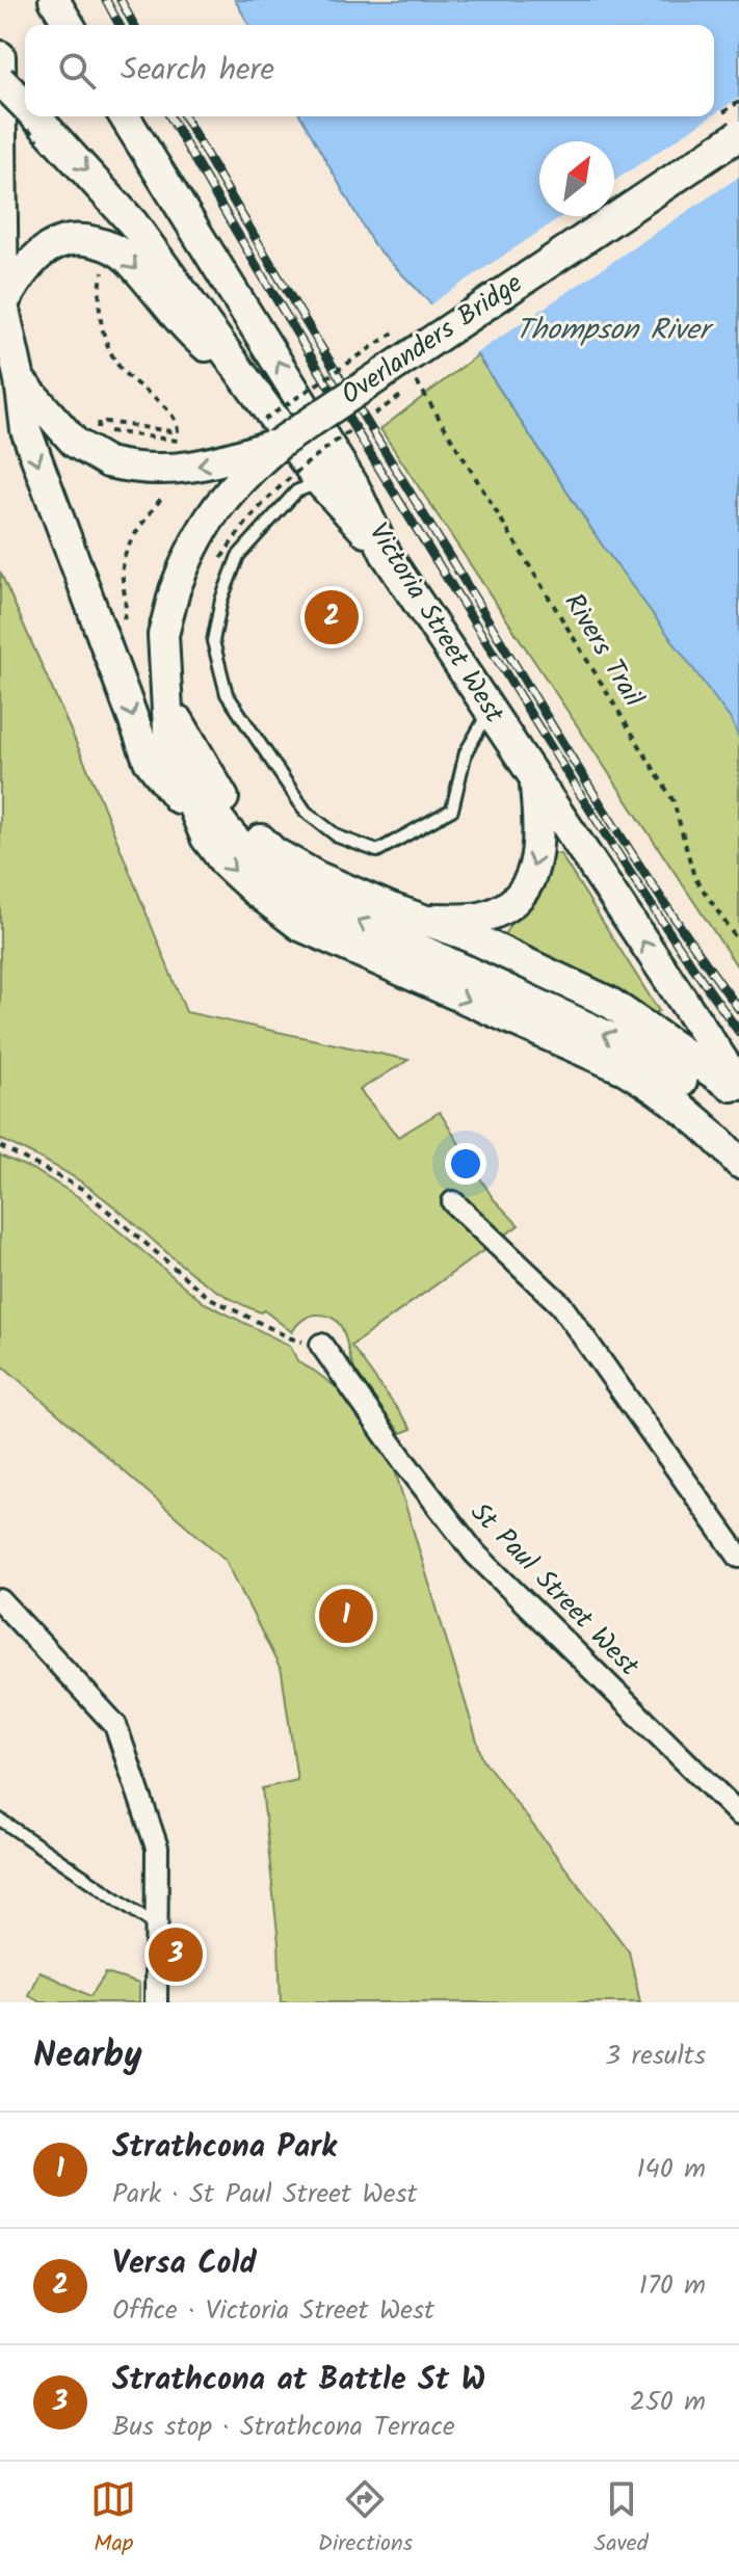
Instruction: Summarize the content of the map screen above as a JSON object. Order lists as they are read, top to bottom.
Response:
{
  "streets": {
    "main road": ["Overlanders Bridge", "Victoria Street West"],
    "street": ["St Paul Street West"],
    "path": ["Rivers Trail"]
  },
  "water": ["Thompson River"],
  "north": "top right",
  "page": {
    "search": "Search here",
    "pins": ["2", "1", "3"],
    "heading": ["Nearby", "3 results"],
    "list": [
      {
        "mark": "1",
        "name": "Strathcona Park",
        "note": "Park · St Paul Street West",
        "value": "140 m"
      },
      {
        "mark": "2",
        "name": "Versa Cold",
        "note": "Office · Victoria Street West",
        "value": "170 m"
      },
      {
        "mark": "3",
        "name": "Strathcona at Battle St W",
        "note": "Bus stop · Strathcona Terrace",
        "value": "250 m"
      }
    ],
    "nav": ["Map", "Directions", "Saved"]
  }
}
